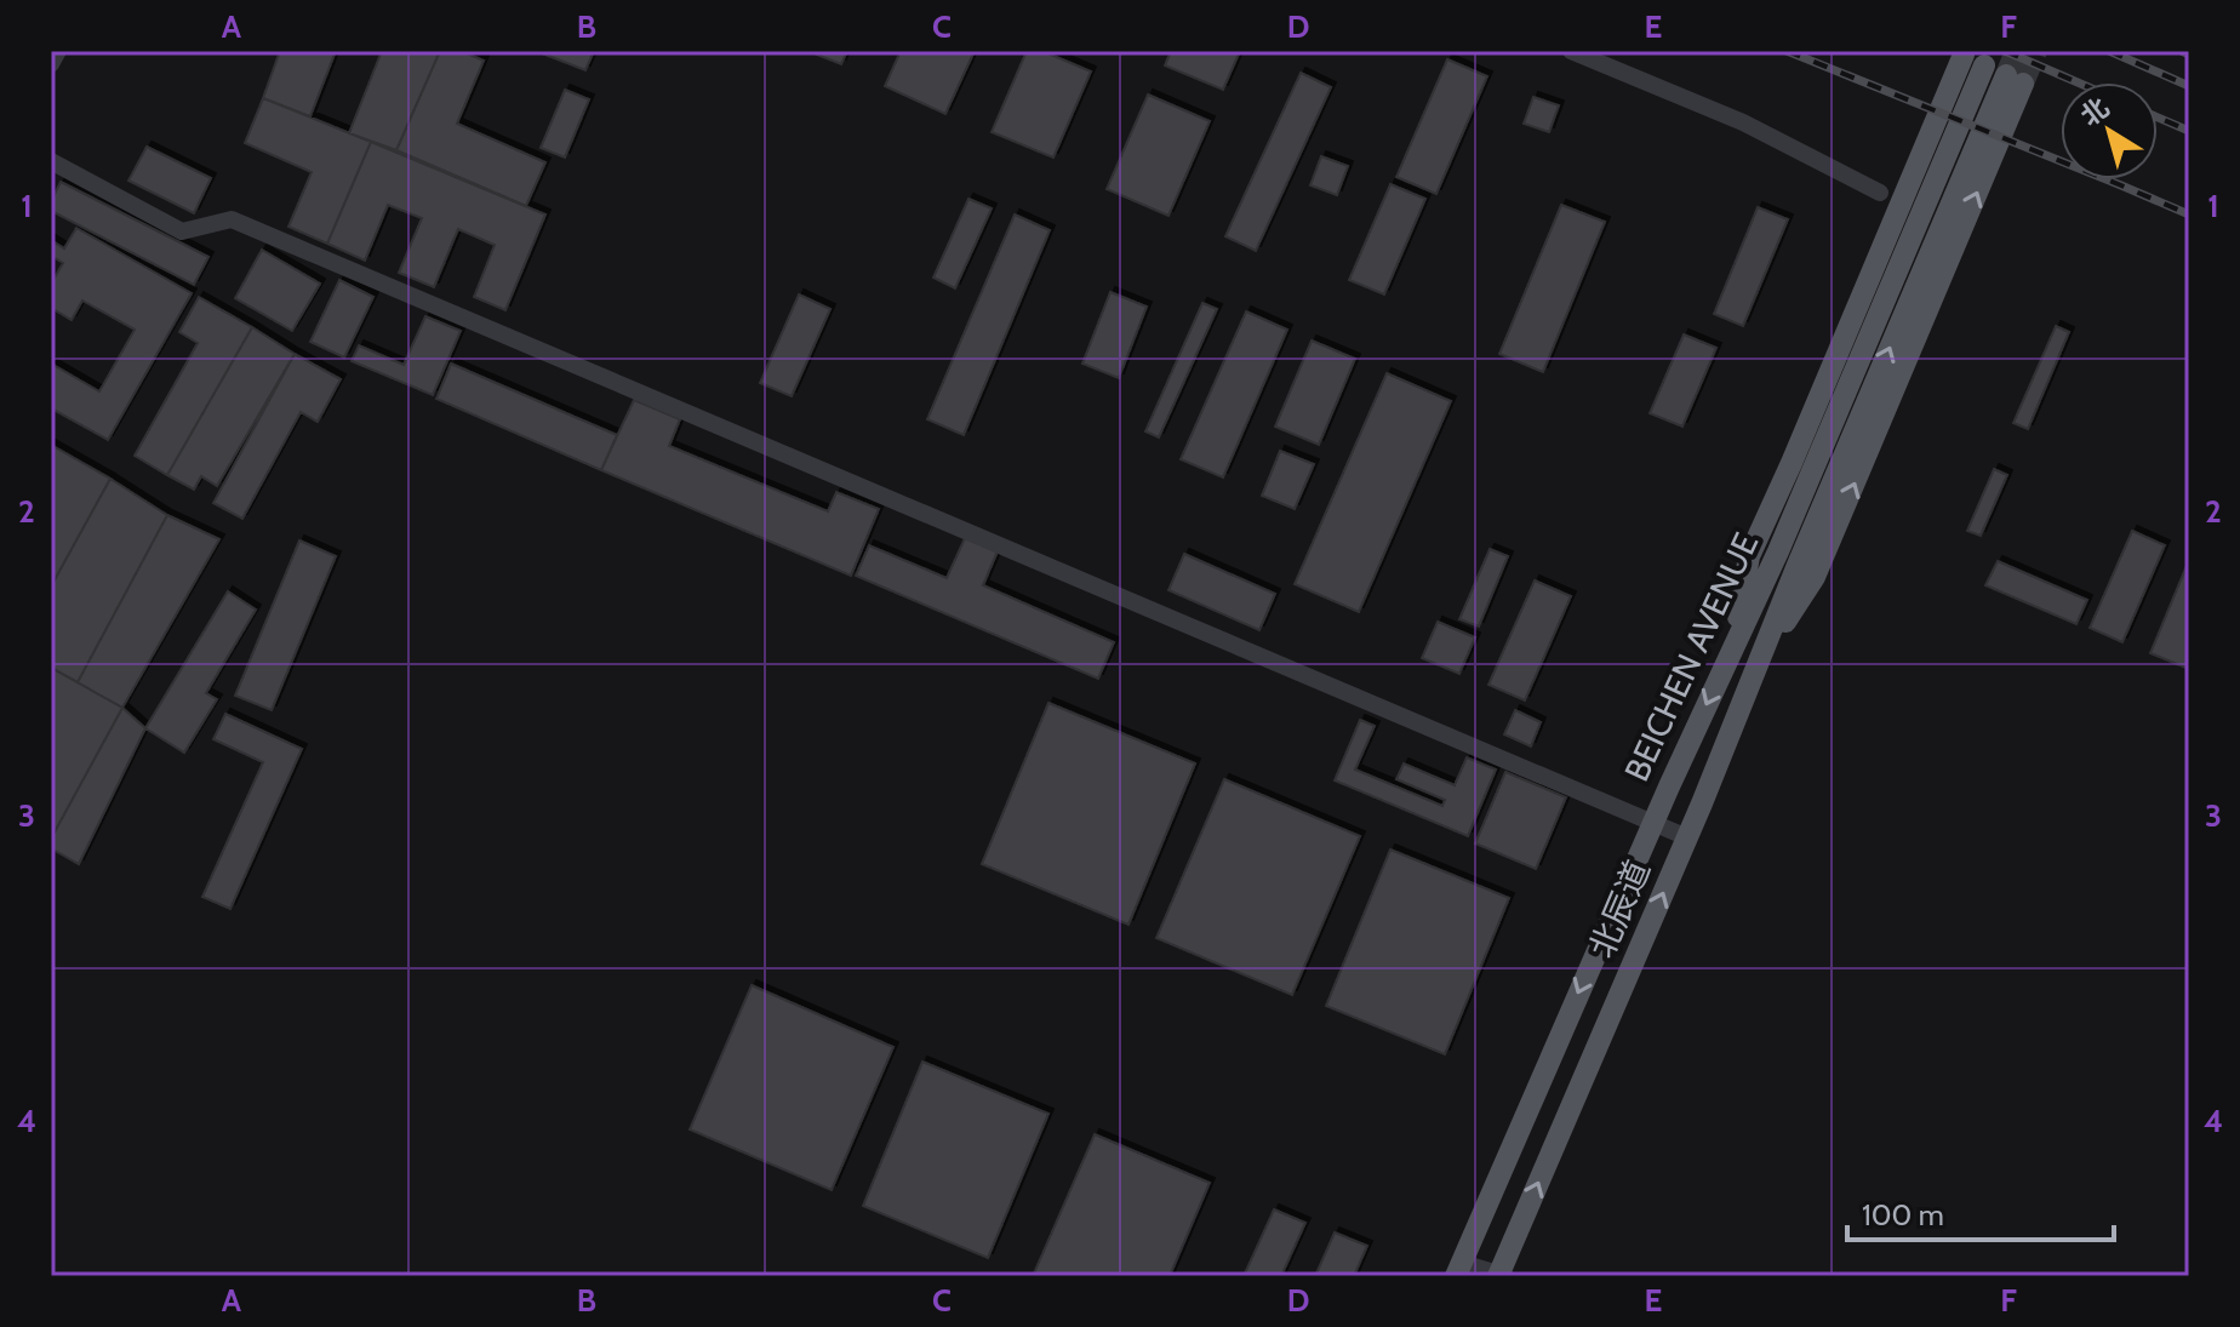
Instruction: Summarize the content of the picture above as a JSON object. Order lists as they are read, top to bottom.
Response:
{
  "streets": {
    "main road": ["BEICHEN AVENUE", "北辰道"]
  },
  "one_way": ["BEICHEN AVENUE", "北辰道"],
  "scale_bar": "100 m",
  "north": "top left",
  "grid": {
    "columns": [
      "A",
      "B",
      "C",
      "D",
      "E",
      "F"
    ],
    "rows": [
      "1",
      "2",
      "3",
      "4"
    ]
  }
}
